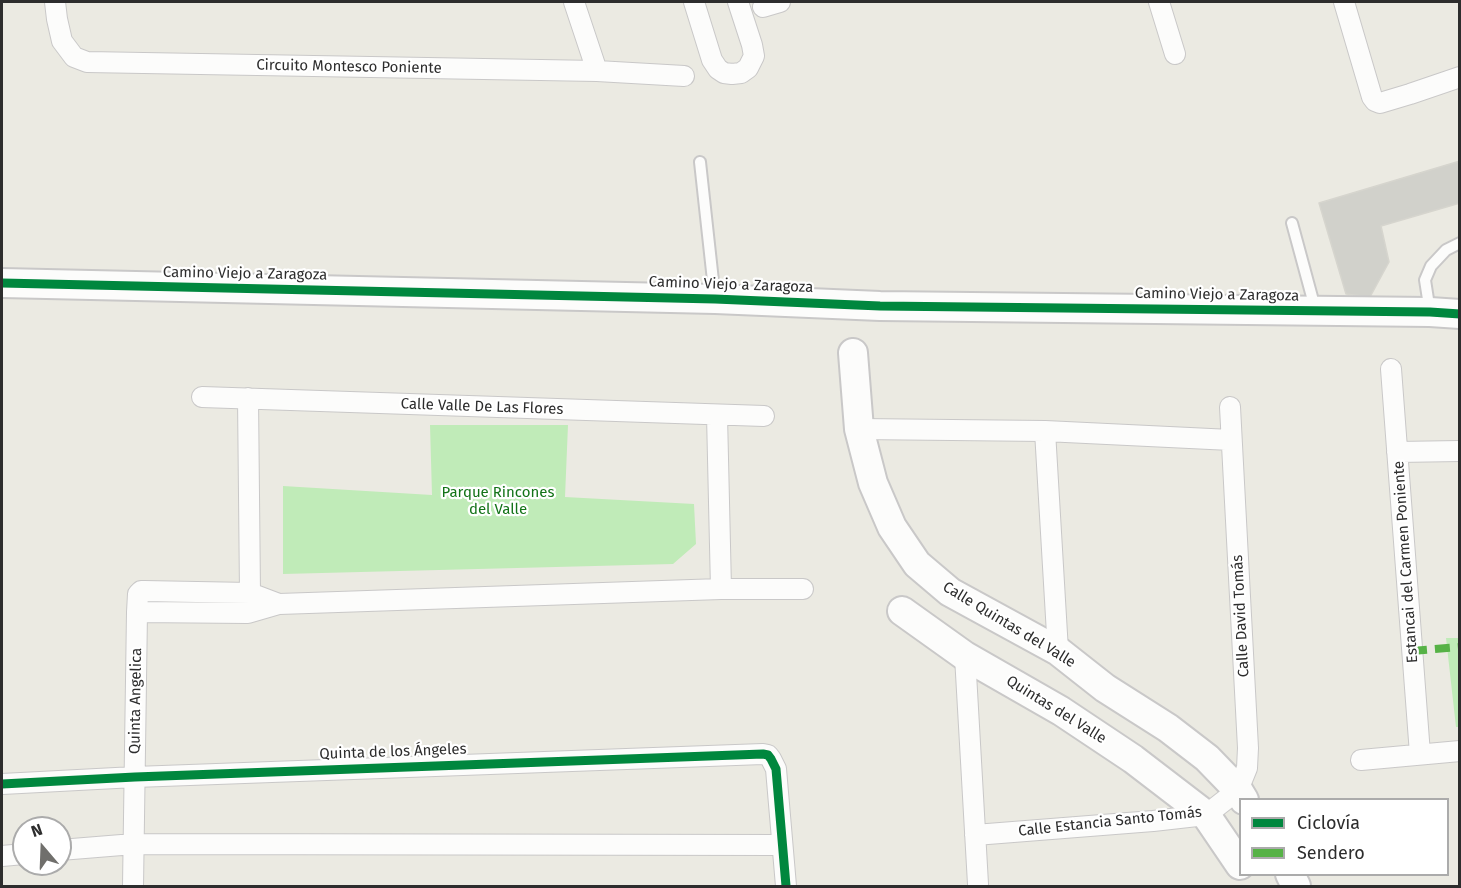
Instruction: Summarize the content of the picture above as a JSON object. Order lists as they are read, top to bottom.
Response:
{
  "streets": {
    "street": [
      "Circuito Montesco Poniente",
      "Camino Viejo a Zaragoza",
      "Calle Valle De Las Flores",
      "Estancai del Carmen Poniente",
      "Calle David Tomás",
      "Calle Quintas del Valle",
      "Quinta Angelica",
      "Quintas del Valle",
      "Quinta de los Ángeles",
      "Calle Estancia Santo Tomás"
    ]
  },
  "crossings": [
    ["Calle David Tomás", "Calle Quintas del Valle"],
    ["Calle David Tomás", "Calle Estancia Santo Tomás"],
    ["Calle Quintas del Valle", "Calle Estancia Santo Tomás"],
    ["Quinta Angelica", "Quinta de los Ángeles"],
    ["Quintas del Valle", "Calle Estancia Santo Tomás"]
  ],
  "parks": ["Parque Rincones del Valle"],
  "legend": ["Ciclovía", "Sendero"],
  "north": "top"
}
